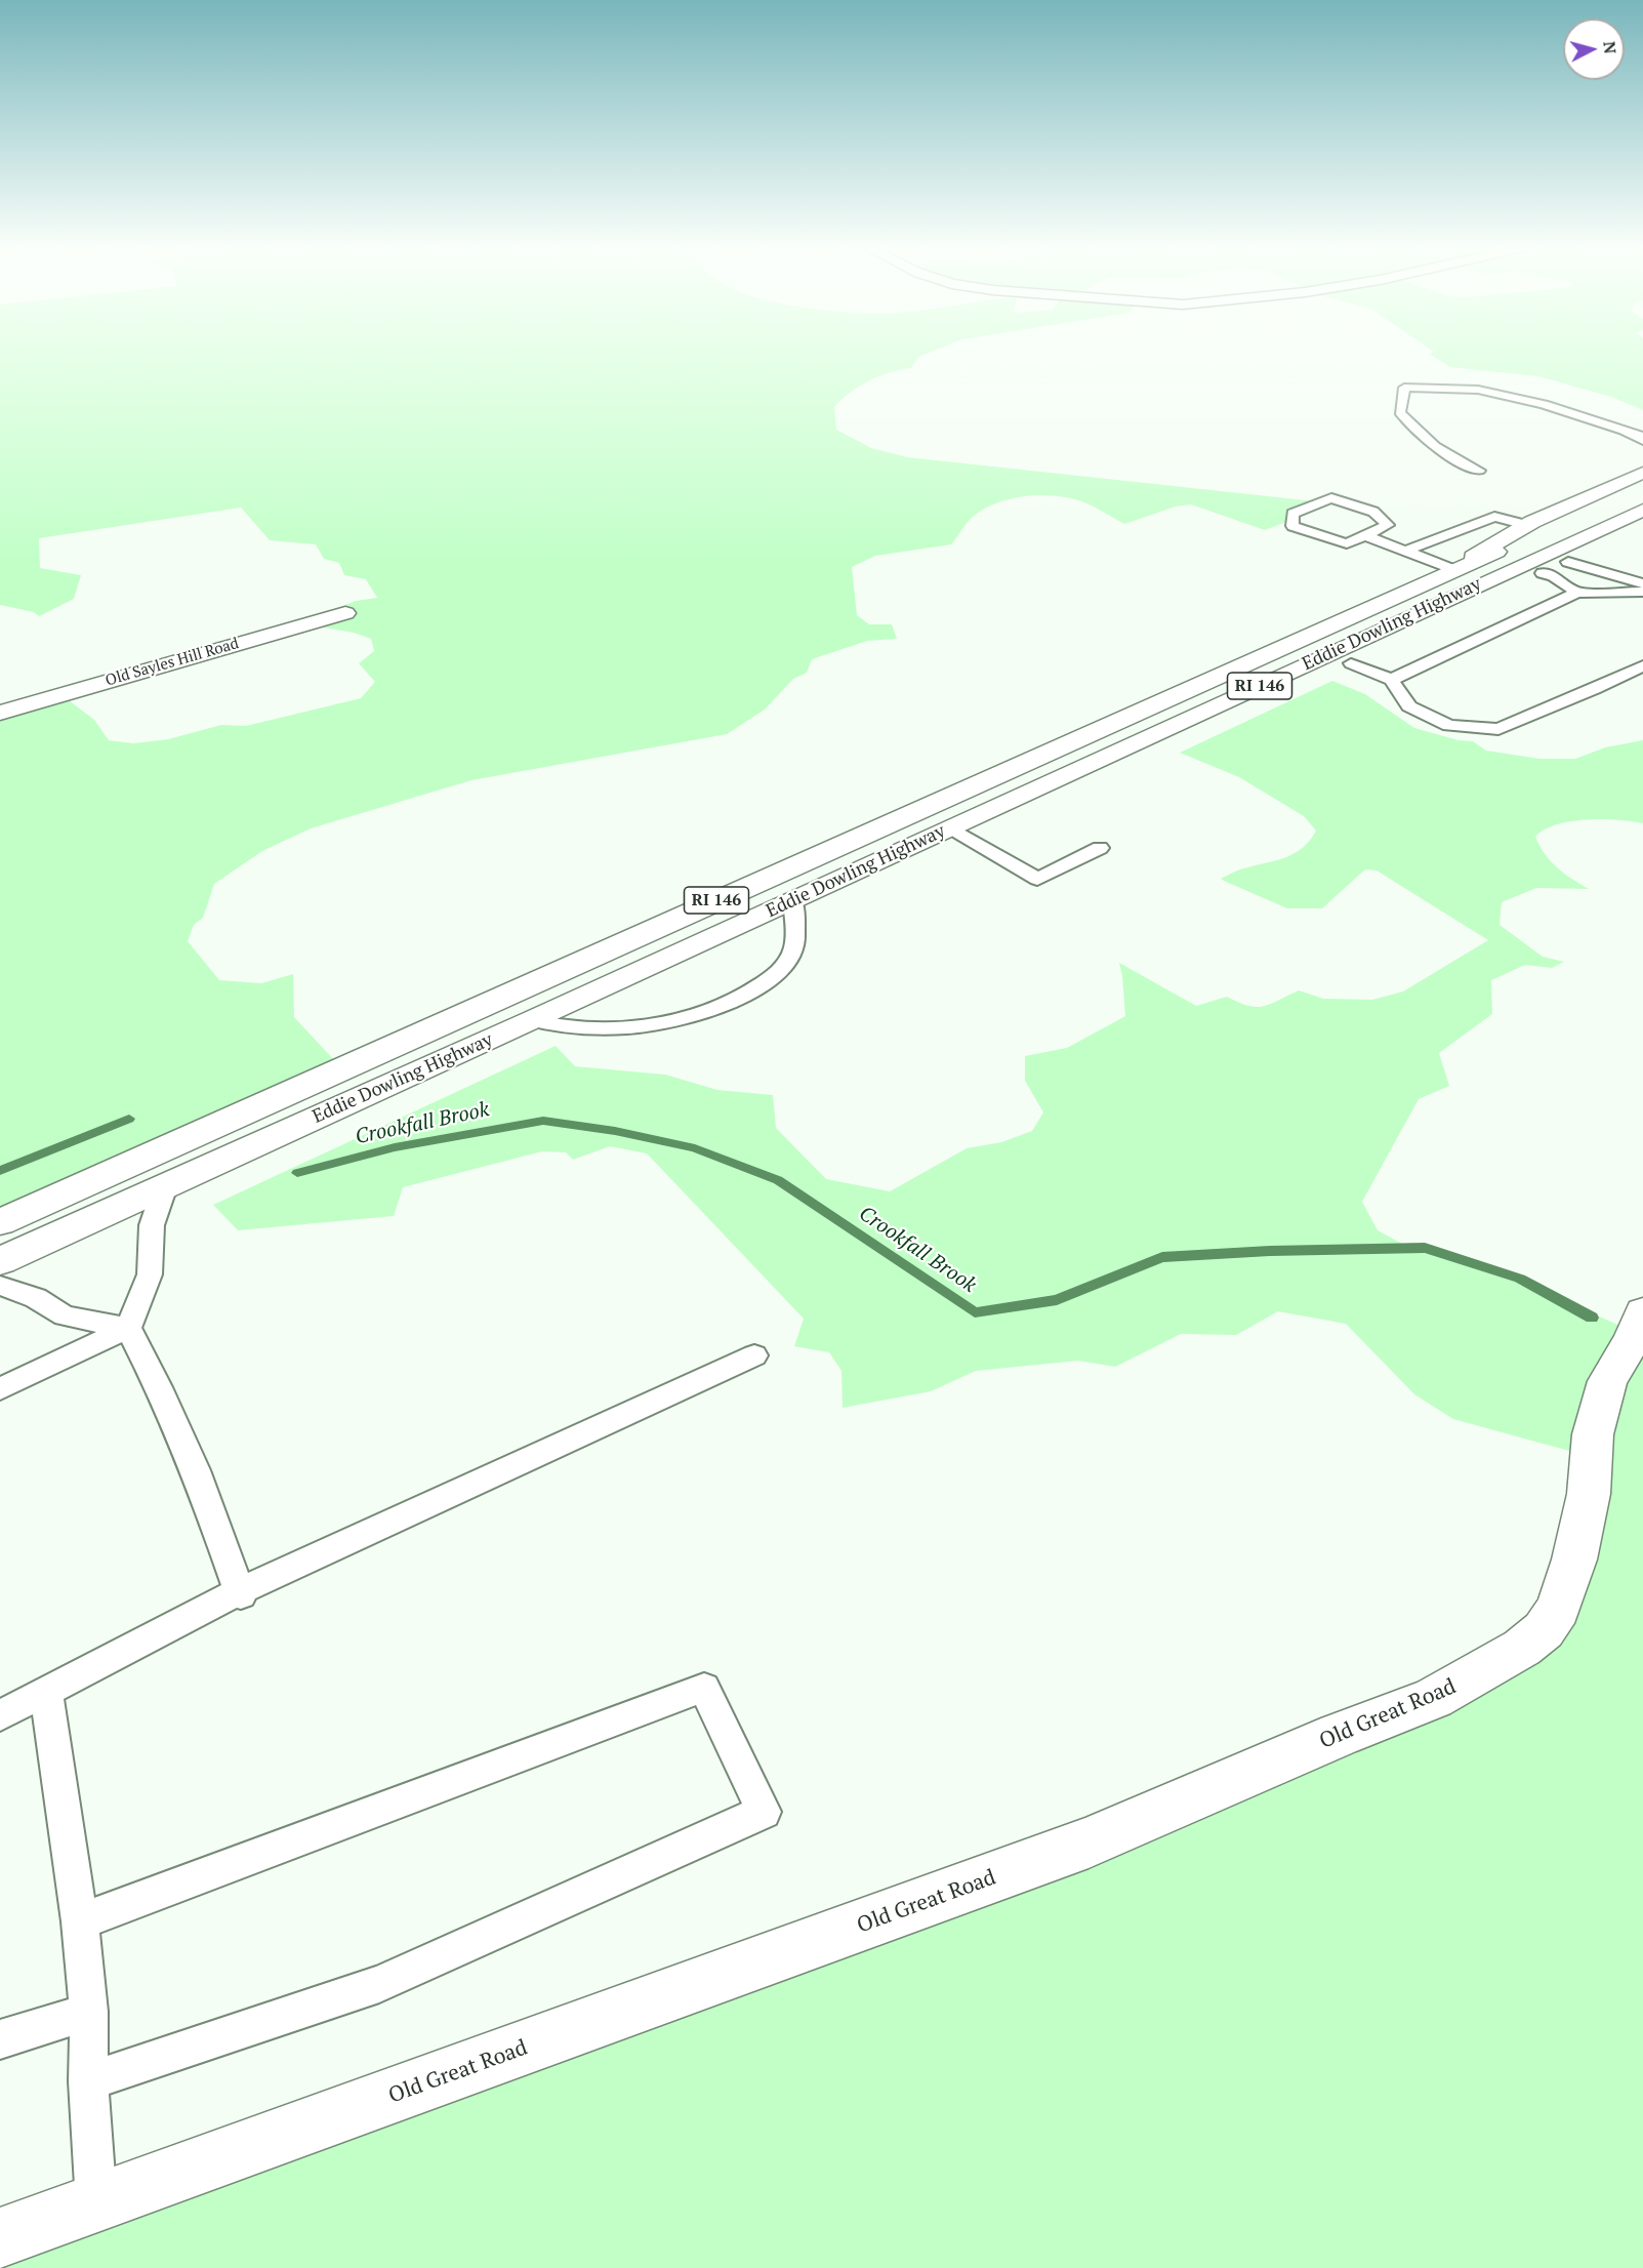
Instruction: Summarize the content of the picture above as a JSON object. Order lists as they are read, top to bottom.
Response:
{
  "streets": {
    "main road": [
      "Eddie Dowling Highway",
      "Old Sayles Hill Road",
      "RI 146",
      "Old Great Road"
    ]
  },
  "water": ["Crookfall Brook"],
  "north": "right"
}
